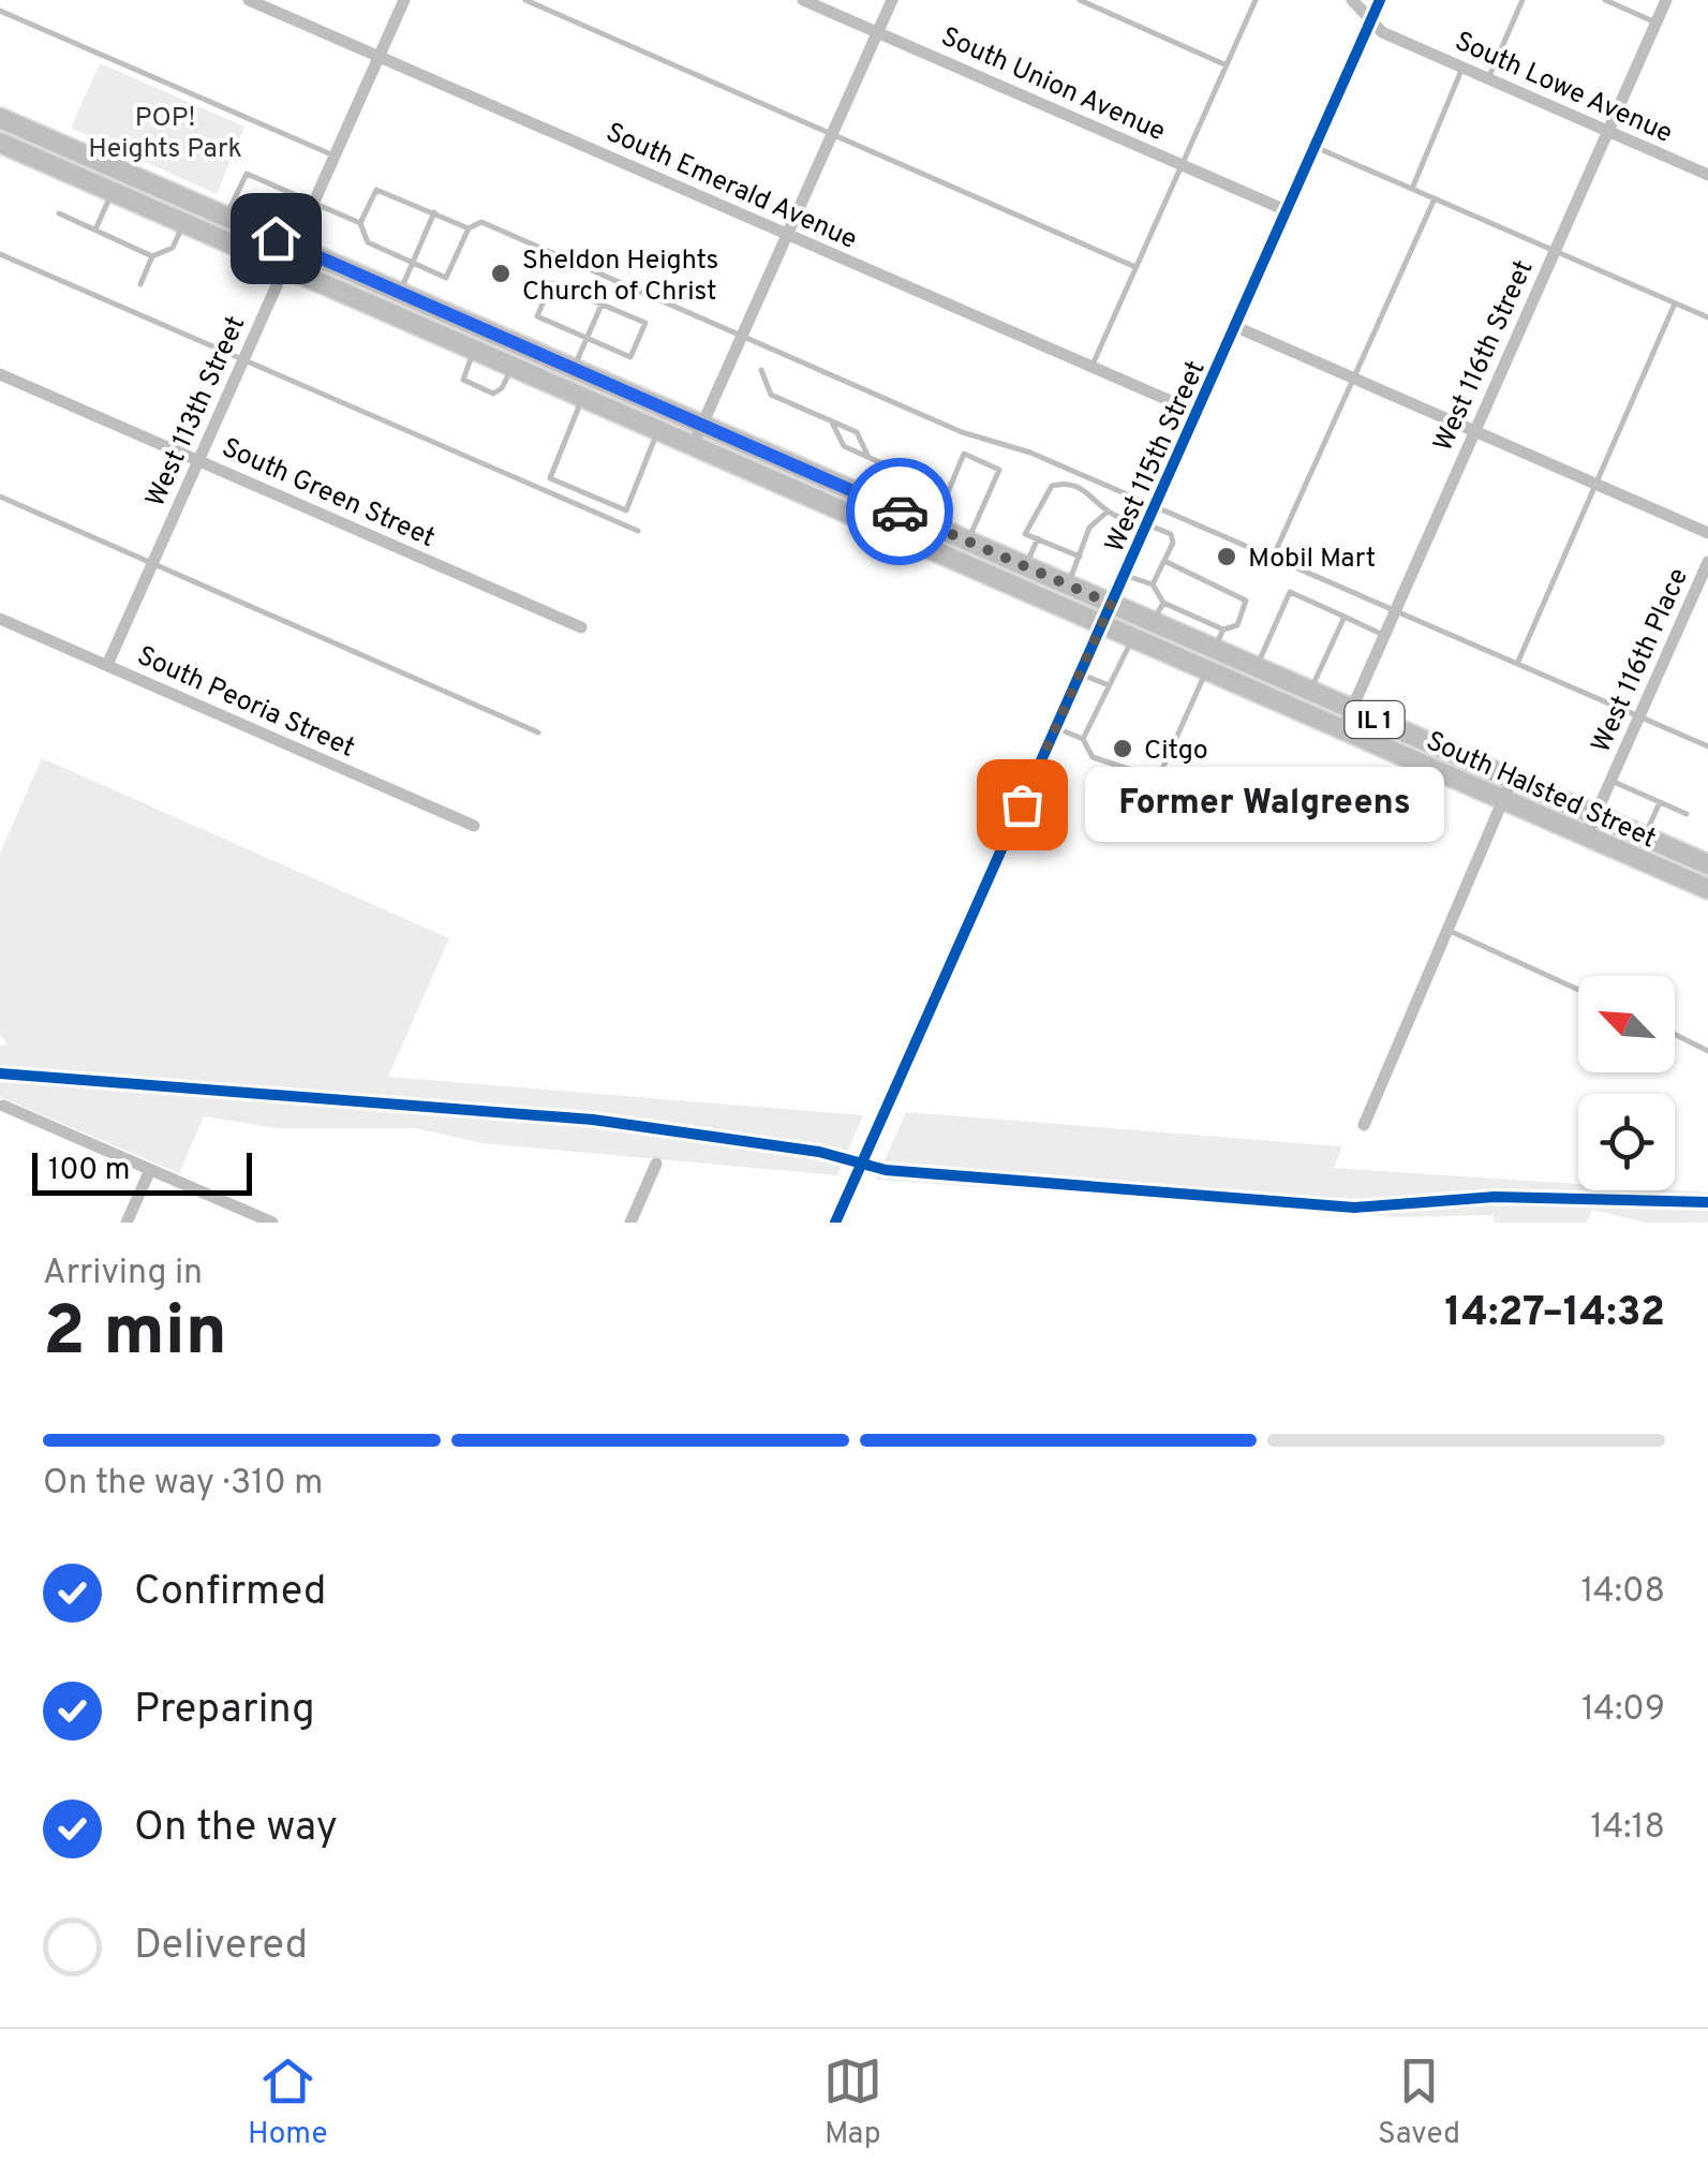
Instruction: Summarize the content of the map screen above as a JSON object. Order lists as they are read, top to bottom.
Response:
{
  "streets": {
    "main road": ["IL 1", "South Halsted Street"],
    "street": [
      "South Union Avenue",
      "South Lowe Avenue",
      "South Emerald Avenue",
      "West 116th Street",
      "West 113th Street",
      "West 115th Street",
      "South Green Street",
      "West 116th Place",
      "South Peoria Street"
    ]
  },
  "crossings": [
    ["South Union Avenue", "West 115th Street"],
    ["South Lowe Avenue", "West 116th Street"],
    ["South Lowe Avenue", "West 115th Street"],
    ["South Emerald Avenue", "West 113th Street"],
    ["South Emerald Avenue", "West 115th Street"],
    ["West 116th Street", "South Halsted Street"],
    ["West 113th Street", "South Green Street"],
    ["West 113th Street", "South Peoria Street"],
    ["West 113th Street", "South Halsted Street"],
    ["West 115th Street", "South Halsted Street"],
    ["West 116th Place", "South Halsted Street"]
  ],
  "parks": ["POP! Heights Park"],
  "places": [
    "Sheldon Heights Church of Christ",
    "Mobil Mart",
    "Citgo",
    "Former Walgreens"
  ],
  "scale_bar": "100 m",
  "north": "top left",
  "page": {
    "bubble": "Former Walgreens",
    "scale": "100 m",
    "heading": ["2 min", "Arriving in", "14:27–14:32"],
    "bar": "On the way · 310 m",
    "list": [
      ["Confirmed", "14:08"],
      ["Preparing", "14:09"],
      ["On the way", "14:18"],
      "Delivered"
    ],
    "tabs": ["Home", "Map", "Saved"]
  }
}
